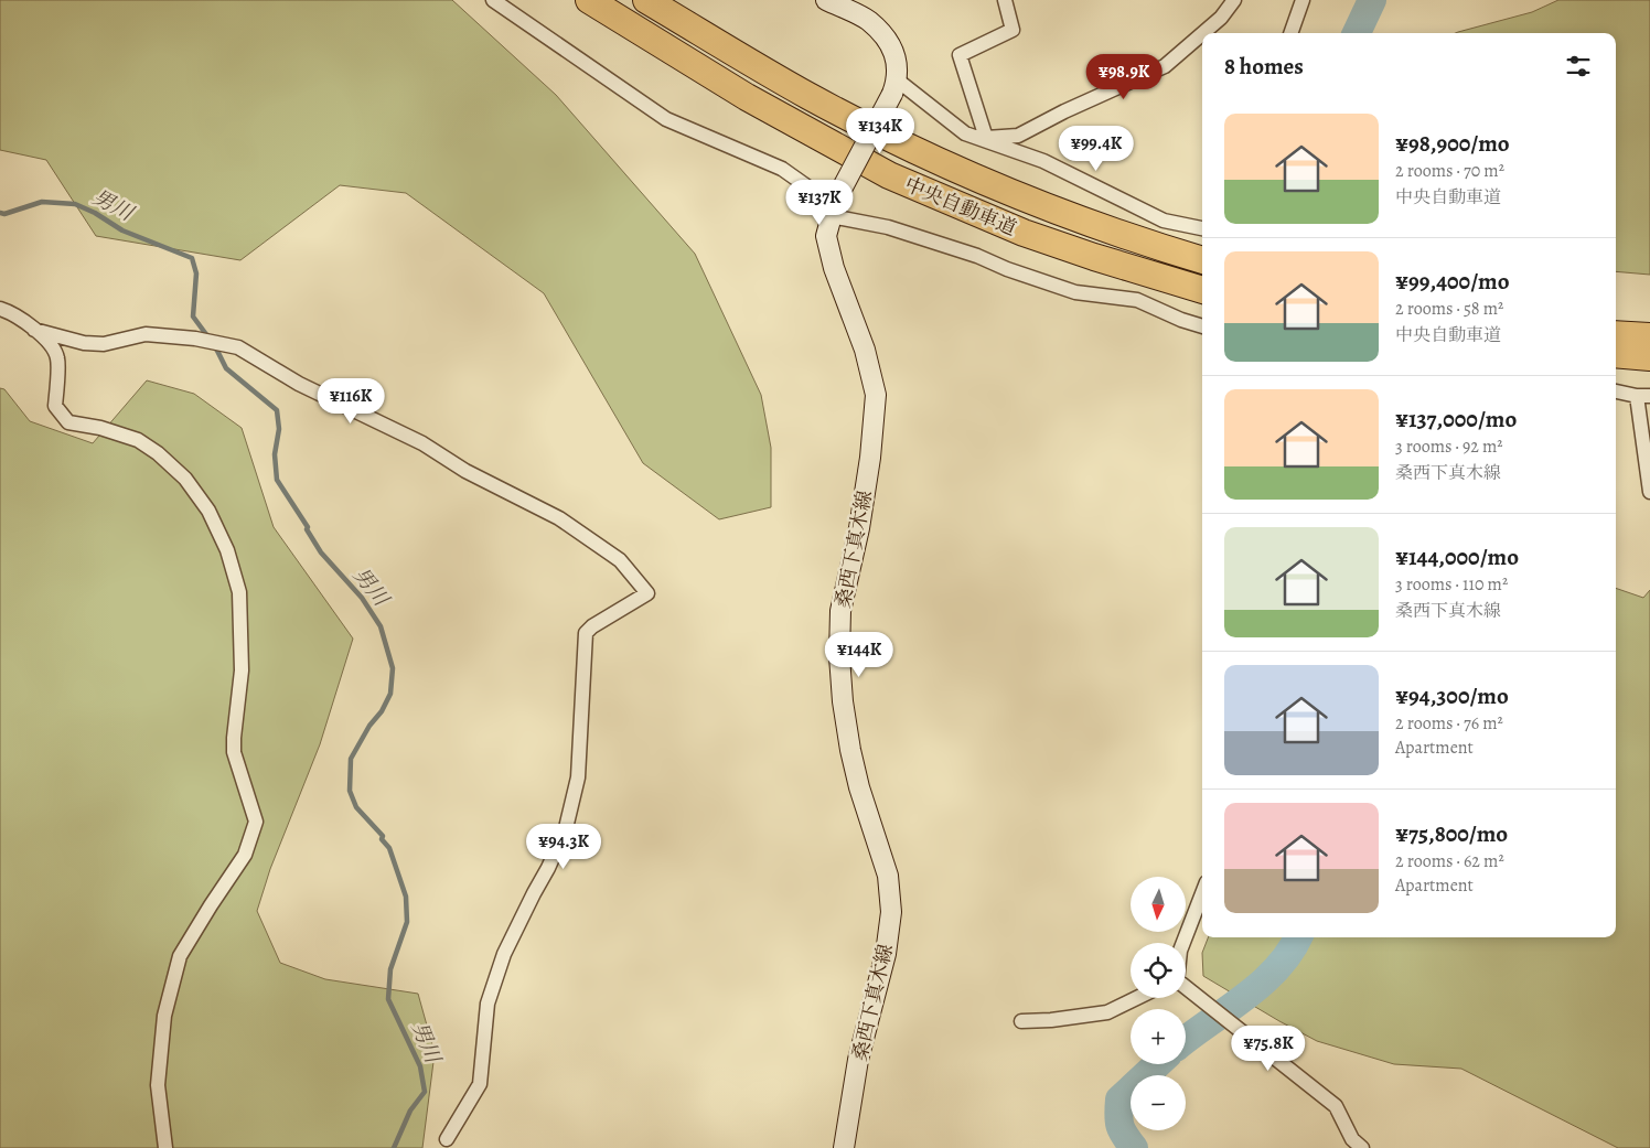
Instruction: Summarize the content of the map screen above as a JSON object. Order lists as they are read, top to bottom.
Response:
{
  "streets": {
    "highway": ["中央自動車道"],
    "main road": ["桑西下真木線"]
  },
  "water": ["男川"],
  "north": "bottom",
  "page": {
    "heading": "8 homes",
    "price": [
      "¥98.9K",
      "¥134K",
      "¥99.4K",
      "¥137K",
      "¥116K",
      "¥144K",
      "¥94.3K",
      "¥75.8K"
    ],
    "list": [
      {
        "name": "¥98,900/mo",
        "note": "2 rooms · 70 m² · 中央自動車道"
      },
      {
        "name": "¥99,400/mo",
        "note": "2 rooms · 58 m² · 中央自動車道"
      },
      {
        "name": "¥137,000/mo",
        "note": "3 rooms · 92 m² · 桑西下真木線"
      },
      {
        "name": "¥144,000/mo",
        "note": "3 rooms · 110 m² · 桑西下真木線"
      },
      {
        "name": "¥94,300/mo",
        "note": "2 rooms · 76 m² · Apartment"
      },
      {
        "name": "¥75,800/mo",
        "note": "2 rooms · 62 m² · Apartment"
      }
    ],
    "map_buttons": ["+", "−"]
  }
}
